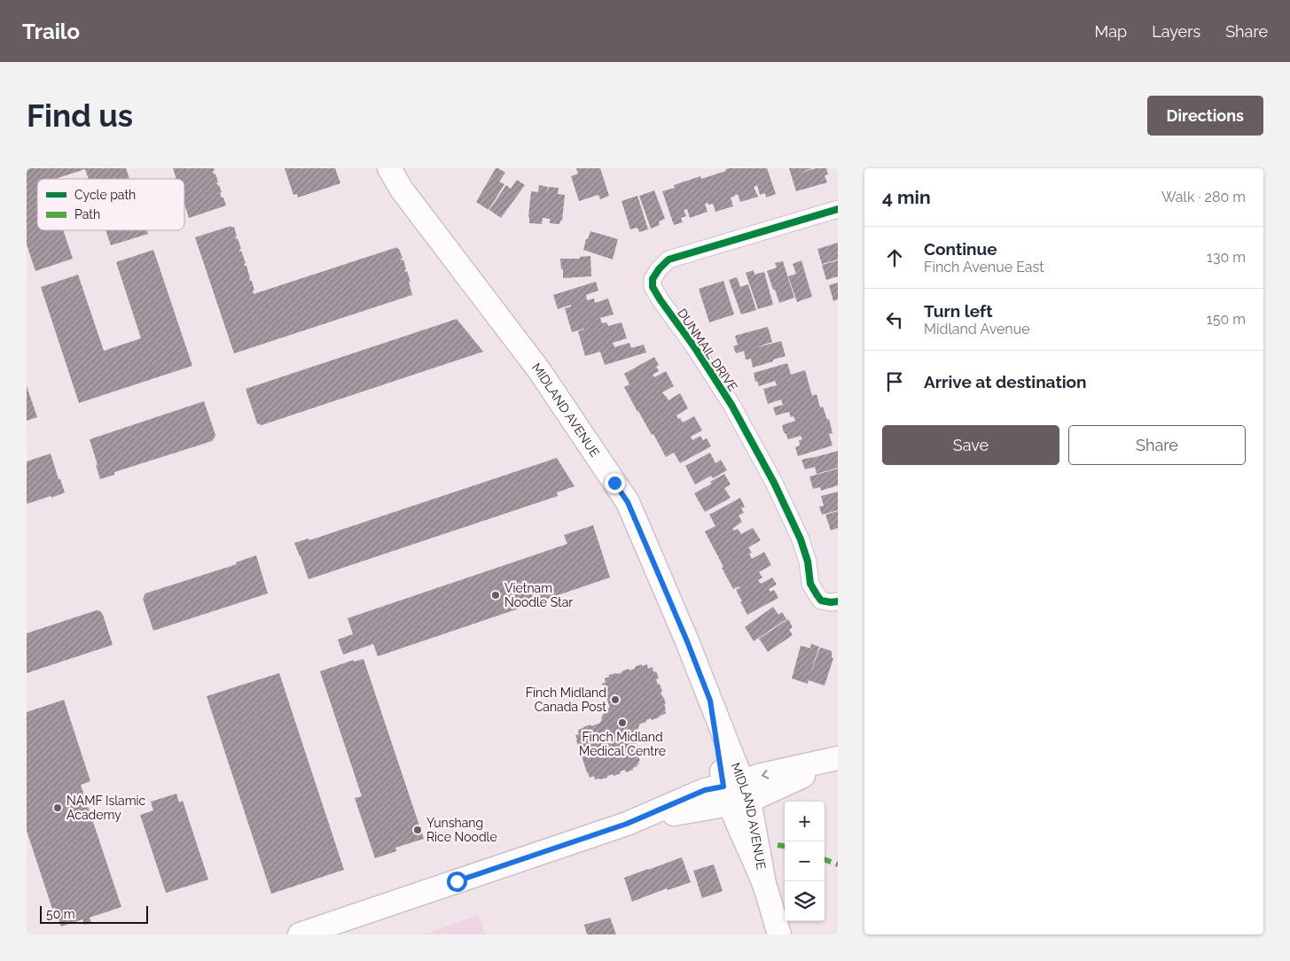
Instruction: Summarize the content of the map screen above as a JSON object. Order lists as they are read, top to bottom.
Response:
{
  "streets": {
    "main road": ["MIDLAND AVENUE"],
    "street": ["DUNMAIL DRIVE"]
  },
  "places": [
    "Vietnam Noodle Star",
    "Finch Midland Canada Post",
    "Finch Midland Medical Centre",
    "NAMF Islamic Academy",
    "Yunshang Rice Noodle"
  ],
  "legend": ["Cycle path", "Path"],
  "scale_bar": "50 m",
  "page": {
    "header": "Trailo",
    "nav": ["Map", "Layers", "Share"],
    "buttons": [
      "Directions",
      ["Save", "Share"]
    ],
    "title": "Find us",
    "heading": ["4 min", "Walk · 280 m"],
    "list": [
      ["Continue", "Finch Avenue East", "130 m"],
      ["Turn left", "Midland Avenue", "150 m"],
      "Arrive at destination"
    ],
    "map_buttons": ["+", "−"],
    "scale": "50 m"
  }
}
